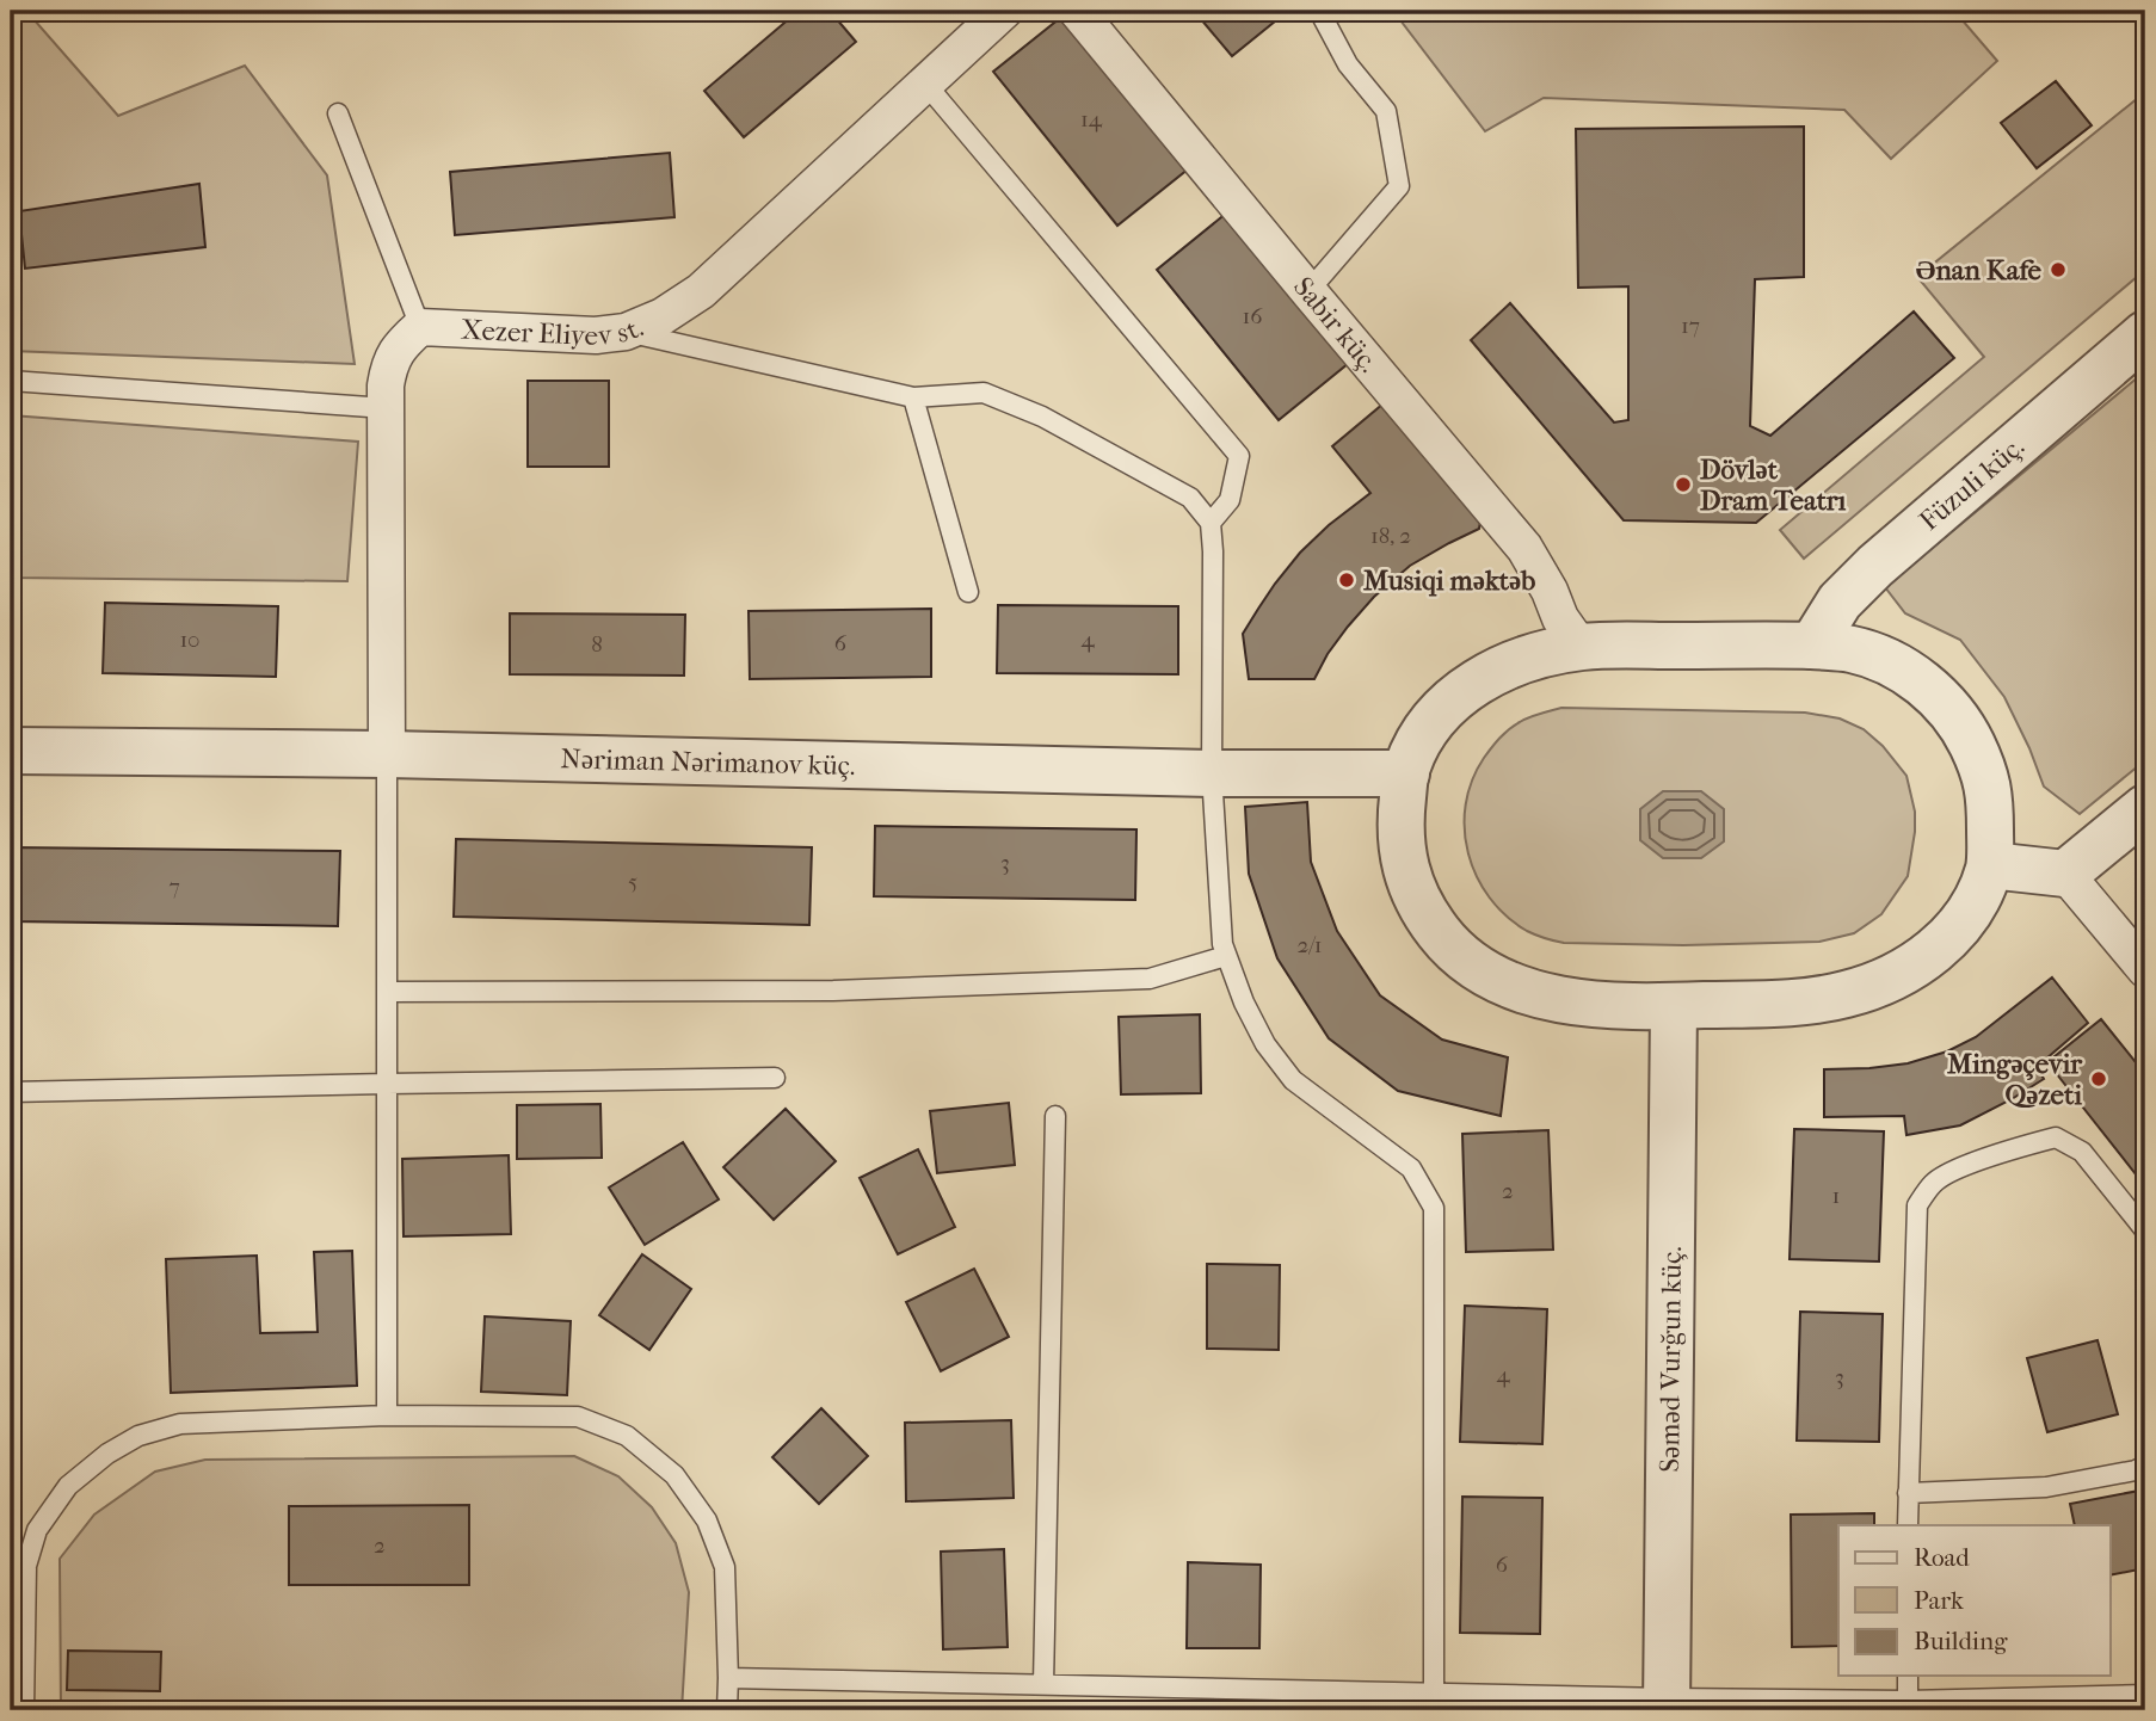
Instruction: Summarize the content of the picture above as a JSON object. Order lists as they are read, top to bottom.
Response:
{
  "streets": {
    "street": [
      "Xezer Eliyev st.",
      "Sabir küç.",
      "Füzuli küç.",
      "Nəriman Nərimanov küç.",
      "Səməd Vurğun küç."
    ]
  },
  "crossings": [
    ["Xezer Eliyev st.", "Nəriman Nərimanov küç."]
  ],
  "places": [
    "Ənan Kafe",
    "Dövlət Dram Teatrı",
    "Musiqi məktəb",
    "Mingəçevir Qəzeti"
  ],
  "house_numbers": [
    "14",
    "16",
    "17",
    "18, 2",
    "10",
    "4",
    "6",
    "8",
    "3",
    "5",
    "7",
    "2/1",
    "2",
    "1",
    "4",
    "3",
    "2",
    "6"
  ],
  "legend": ["Road", "Park", "Building"]
}
